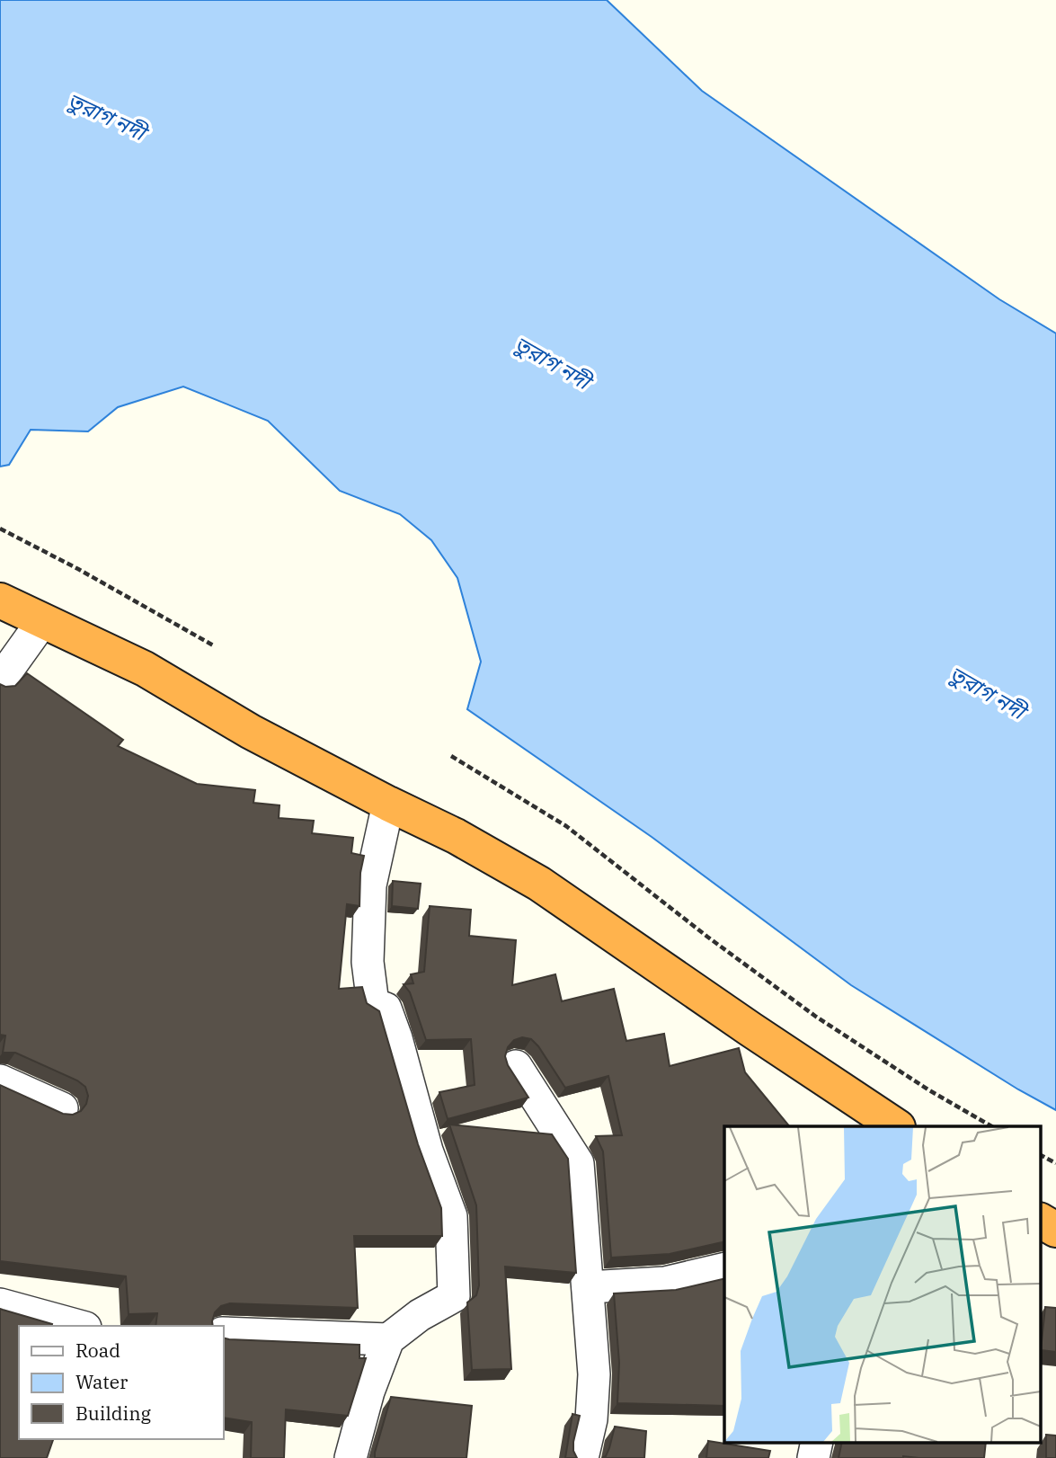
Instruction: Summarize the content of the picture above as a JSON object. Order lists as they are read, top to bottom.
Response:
{
  "water": ["তুরাগ নদী"],
  "legend": ["Road", "Water", "Building"]
}
